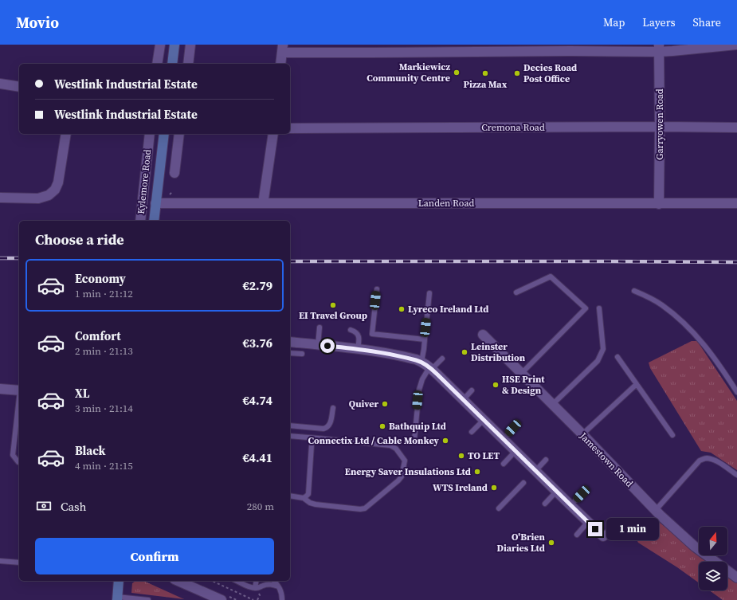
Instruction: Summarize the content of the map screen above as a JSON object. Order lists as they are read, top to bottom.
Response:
{
  "streets": {
    "main road": ["Kylemore Road"],
    "street": [
      "Garryowen Road",
      "Cremona Road",
      "Landen Road",
      "Jamestown Road"
    ]
  },
  "crossings": [
    ["Garryowen Road", "Cremona Road"],
    ["Garryowen Road", "Landen Road"],
    ["Kylemore Road", "Landen Road"]
  ],
  "places": [
    "Markiewicz Community Centre",
    "Pizza Max",
    "Decies Road Post Office",
    "EI Travel Group",
    "Lyreco Ireland Ltd",
    "Leinster Distribution",
    "HSE Print & Design",
    "Quiver",
    "Bathquip Ltd",
    "Connectix Ltd / Cable Monkey",
    "TO LET",
    "Energy Saver Insulations Ltd",
    "WTS Ireland",
    "O'Brien Diaries Ltd"
  ],
  "north": "top",
  "page": {
    "header": "Movio",
    "nav": ["Map", "Layers", "Share"],
    "banner": ["Westlink Industrial Estate", "Westlink Industrial Estate"],
    "heading": "Choose a ride",
    "list": [
      {
        "name": "Economy",
        "note": "1 min · 21:12",
        "value": "€2.79"
      },
      {
        "name": "Comfort",
        "note": "2 min · 21:13",
        "value": "€3.76"
      },
      {
        "name": "XL",
        "note": "3 min · 21:14",
        "value": "€4.74"
      },
      {
        "name": "Black",
        "note": "4 min · 21:15",
        "value": "€4.41"
      }
    ],
    "pay": ["Cash", "280 m"],
    "bubble": "1 min",
    "buttons": "Confirm"
  }
}
